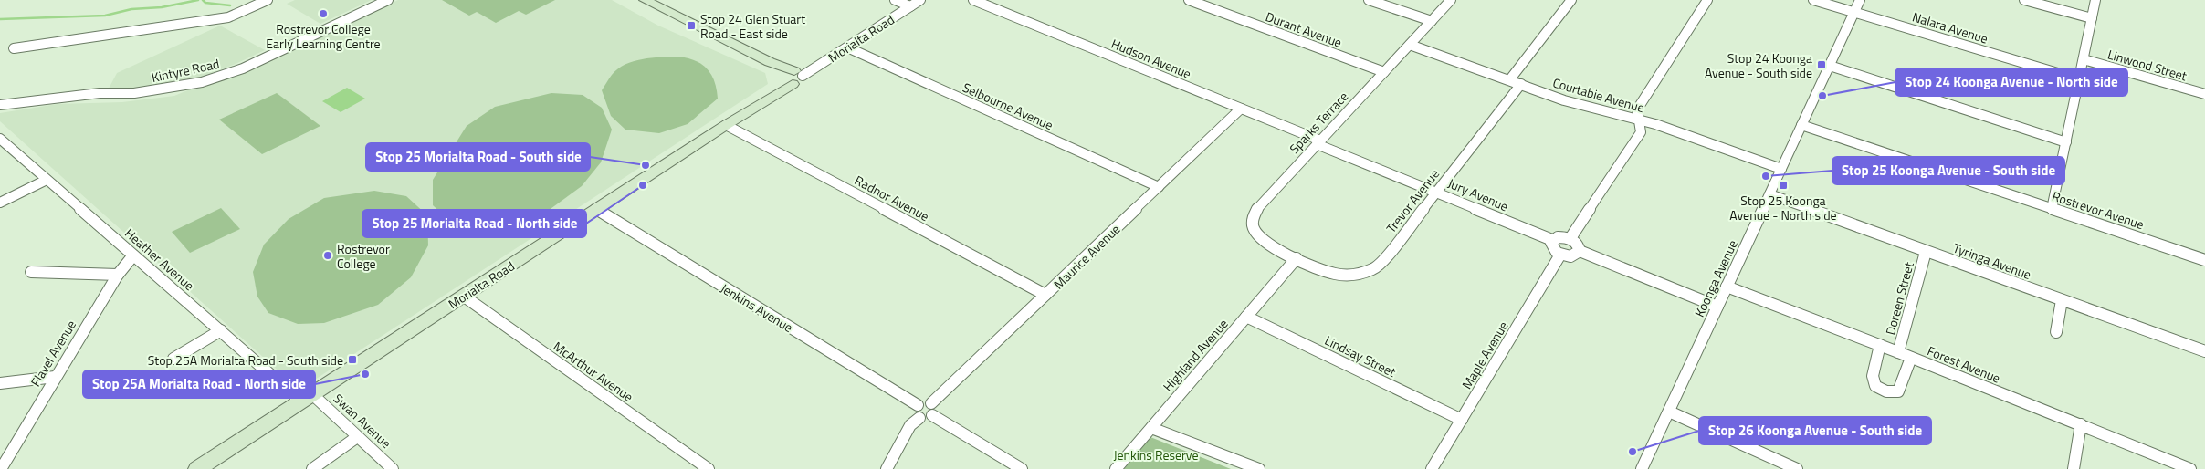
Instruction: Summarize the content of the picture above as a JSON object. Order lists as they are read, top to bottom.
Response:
{
  "streets": {
    "main road": ["Morialta Road"],
    "street": [
      "Nalara Avenue",
      "Durant Avenue",
      "Hudson Avenue",
      "Linwood Street",
      "Kintyre Road",
      "Courtabie Avenue",
      "Selbourne Avenue",
      "Sparks Terrace",
      "Jury Avenue",
      "Radnor Avenue",
      "Trevor Avenue",
      "Rostrevor Avenue",
      "Maurice Avenue",
      "Heather Avenue",
      "Tyringa Avenue",
      "Koonga Avenue",
      "Doreen Street",
      "Jenkins Avenue",
      "Flavel Avenue",
      "Highland Avenue",
      "Maple Avenue",
      "Lindsay Street",
      "Forest Avenue",
      "McArthur Avenue",
      "Swan Avenue"
    ]
  },
  "crossings": [
    ["Nalara Avenue", "Koonga Avenue"],
    ["Durant Avenue", "Sparks Terrace"],
    ["Morialta Road", "Selbourne Avenue"],
    ["Morialta Road", "Radnor Avenue"],
    ["Morialta Road", "Heather Avenue"],
    ["Morialta Road", "Jenkins Avenue"],
    ["Morialta Road", "McArthur Avenue"],
    ["Morialta Road", "Swan Avenue"],
    ["Hudson Avenue", "Sparks Terrace"],
    ["Hudson Avenue", "Jury Avenue"],
    ["Hudson Avenue", "Maurice Avenue"],
    ["Courtabie Avenue", "Sparks Terrace"],
    ["Courtabie Avenue", "Trevor Avenue"],
    ["Courtabie Avenue", "Koonga Avenue"],
    ["Selbourne Avenue", "Maurice Avenue"],
    ["Sparks Terrace", "Jury Avenue"],
    ["Sparks Terrace", "Trevor Avenue"],
    ["Sparks Terrace", "Highland Avenue"],
    ["Jury Avenue", "Trevor Avenue"],
    ["Jury Avenue", "Maple Avenue"],
    ["Radnor Avenue", "Maurice Avenue"],
    ["Trevor Avenue", "Highland Avenue"],
    ["Rostrevor Avenue", "Koonga Avenue"],
    ["Heather Avenue", "Flavel Avenue"],
    ["Heather Avenue", "Swan Avenue"],
    ["Tyringa Avenue", "Koonga Avenue"],
    ["Tyringa Avenue", "Doreen Street"],
    ["Koonga Avenue", "Forest Avenue"],
    ["Doreen Street", "Forest Avenue"],
    ["Highland Avenue", "Lindsay Street"],
    ["Maple Avenue", "Lindsay Street"]
  ],
  "parks": ["Jenkins Reserve"],
  "places": {
    "other": [
      "Rostrevor College Early Learning Centre",
      "Stop 24 Koonga Avenue - North side",
      "Stop 25 Morialta Road - South side",
      "Stop 25 Koonga Avenue - South side",
      "Stop 25 Morialta Road - North side",
      "Rostrevor College",
      "Stop 25A Morialta Road - North side",
      "Stop 26 Koonga Avenue - South side"
    ],
    "transit": [
      "Stop 24 Glen Stuart Road - East side",
      "Stop 24 Koonga Avenue - South side",
      "Stop 25 Koonga Avenue - North side",
      "Stop 25A Morialta Road - South side"
    ]
  }
}
